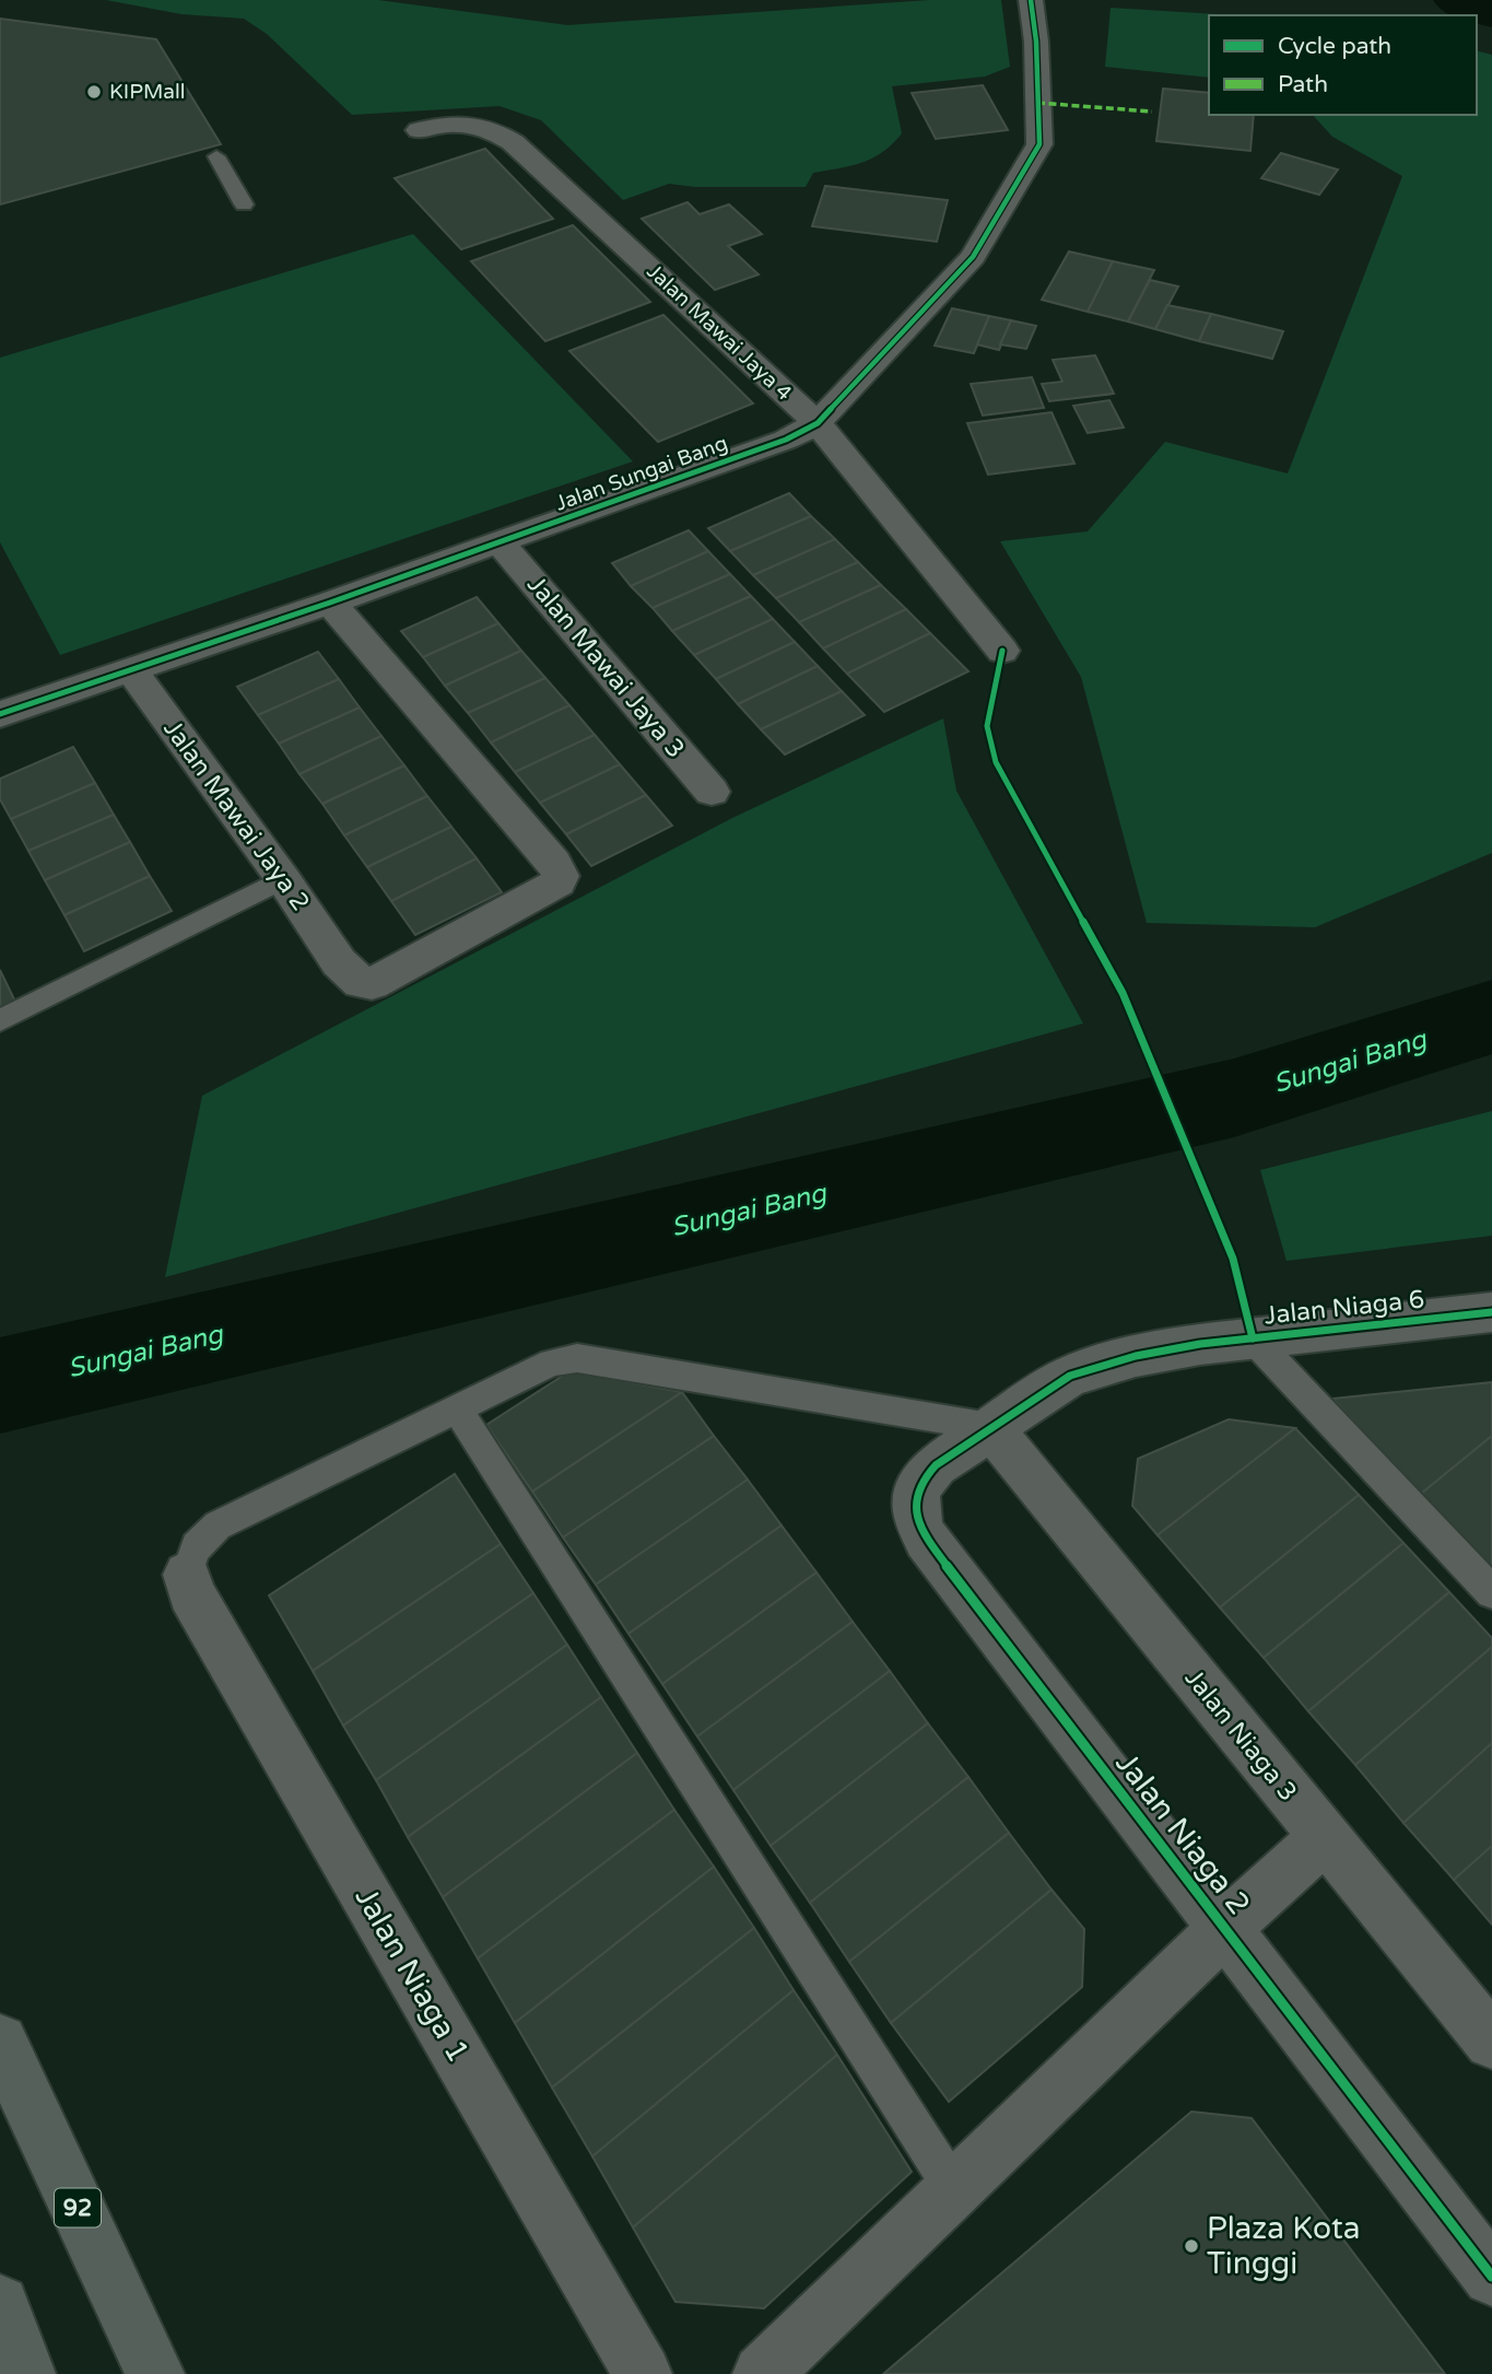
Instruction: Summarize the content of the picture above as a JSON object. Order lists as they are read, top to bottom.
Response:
{
  "streets": {
    "main road": ["92"],
    "street": [
      "Jalan Mawai Jaya 4",
      "Jalan Sungai Bang",
      "Jalan Mawai Jaya 3",
      "Jalan Mawai Jaya 2",
      "Jalan Niaga 6",
      "Jalan Niaga 3",
      "Jalan Niaga 2",
      "Jalan Niaga 1"
    ]
  },
  "crossings": [
    ["Jalan Mawai Jaya 4", "Jalan Sungai Bang"],
    ["Jalan Sungai Bang", "Jalan Mawai Jaya 3"],
    ["Jalan Sungai Bang", "Jalan Mawai Jaya 2"],
    ["Jalan Niaga 6", "Jalan Niaga 3"],
    ["Jalan Niaga 6", "Jalan Niaga 2"],
    ["Jalan Niaga 3", "Jalan Niaga 2"]
  ],
  "water": ["Sungai Bang"],
  "places": ["KIPMall", "Plaza Kota Tinggi"],
  "legend": ["Cycle path", "Path"]
}
